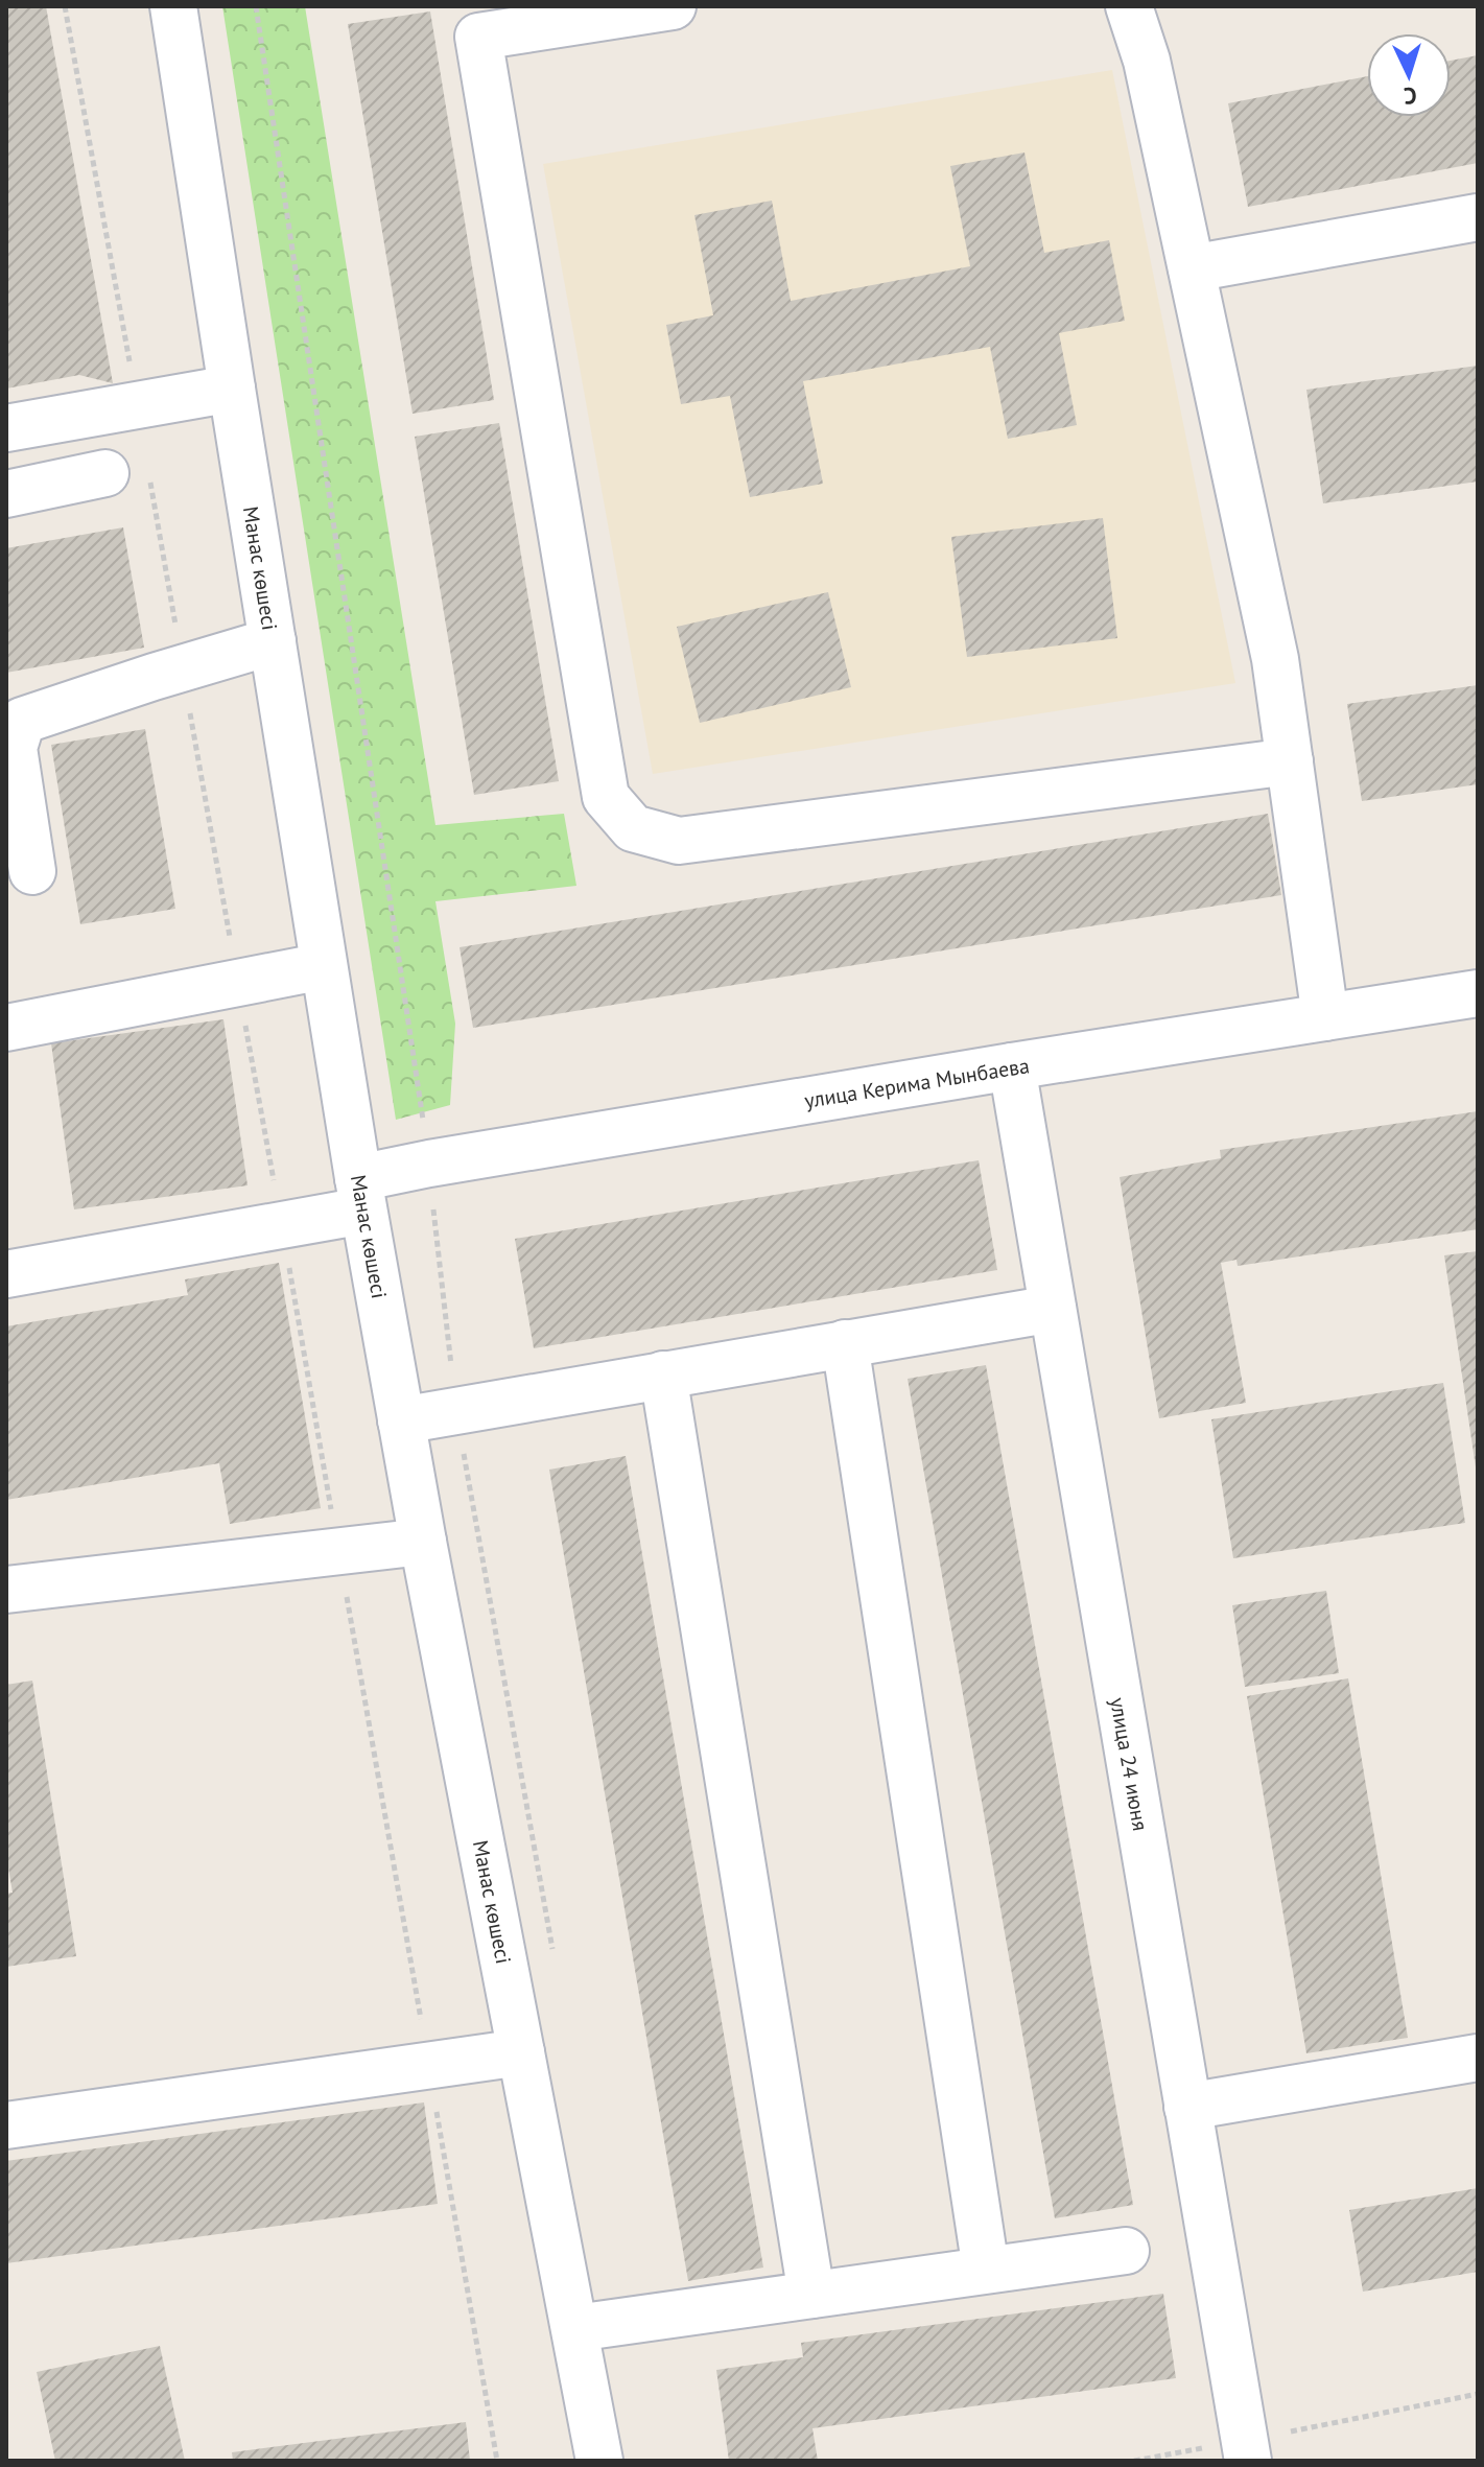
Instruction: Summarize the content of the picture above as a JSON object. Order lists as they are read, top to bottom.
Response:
{
  "streets": {
    "street": ["Манас көшесі", "улица Керима Мынбаева", "улица 24 июня"]
  },
  "crossings": [
    ["Манас көшесі", "улица Керима Мынбаева"],
    ["улица Керима Мынбаева", "улица 24 июня"]
  ],
  "north": "bottom"
}
